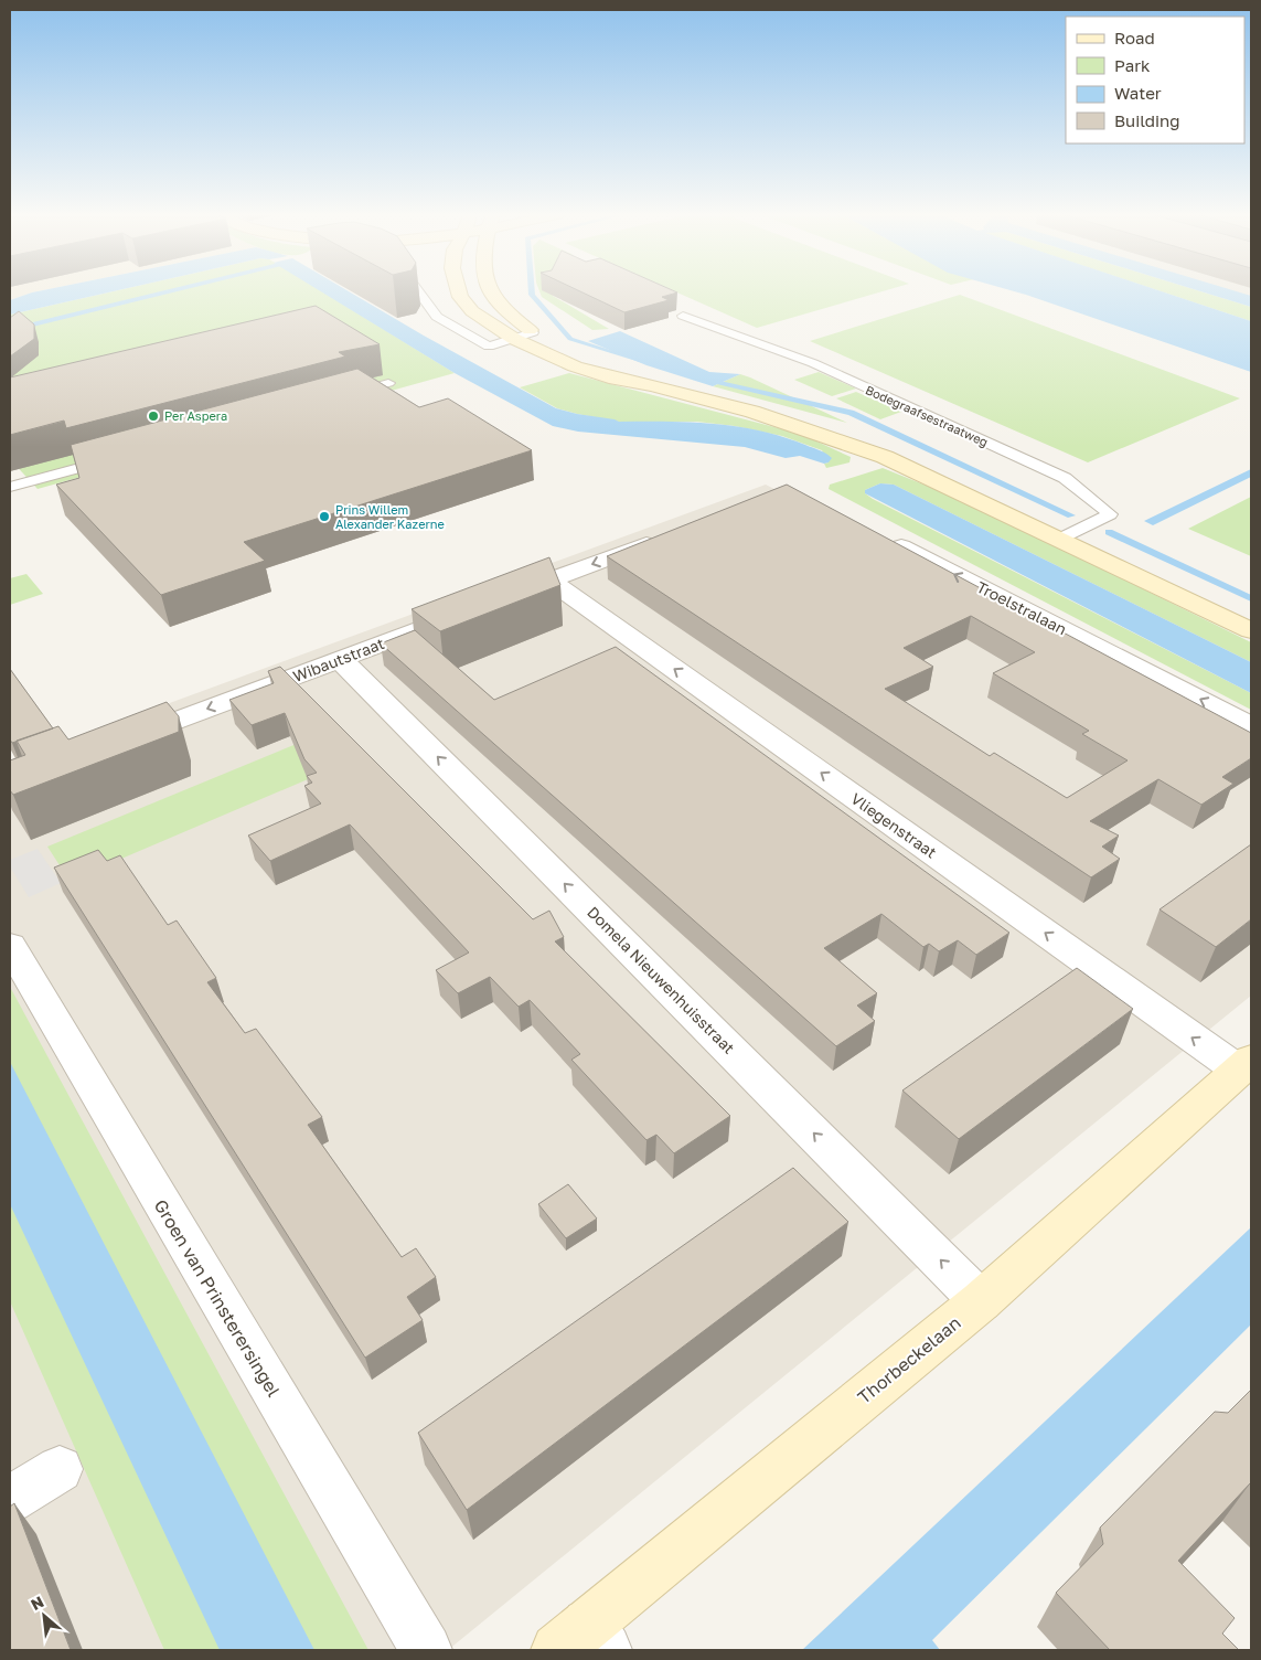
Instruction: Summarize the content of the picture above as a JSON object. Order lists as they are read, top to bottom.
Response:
{
  "streets": {
    "main road": ["Thorbeckelaan"],
    "street": [
      "Troelstralaan",
      "Wibautstraat",
      "Vliegenstraat",
      "Domela Nieuwenhuisstraat",
      "Groen van Prinsterersingel"
    ],
    "lane": ["Bodegraafsestraatweg"]
  },
  "crossings": [
    ["Wibautstraat", "Domela Nieuwenhuisstraat"],
    ["Vliegenstraat", "Thorbeckelaan"],
    ["Domela Nieuwenhuisstraat", "Thorbeckelaan"]
  ],
  "one_way": [
    "Troelstralaan",
    "Wibautstraat",
    "Vliegenstraat",
    "Domela Nieuwenhuisstraat"
  ],
  "places": ["Per Aspera", "Prins Willem Alexander Kazerne"],
  "legend": [
    "Road",
    "Park",
    "Water",
    "Building"
  ],
  "north": "top left"
}
